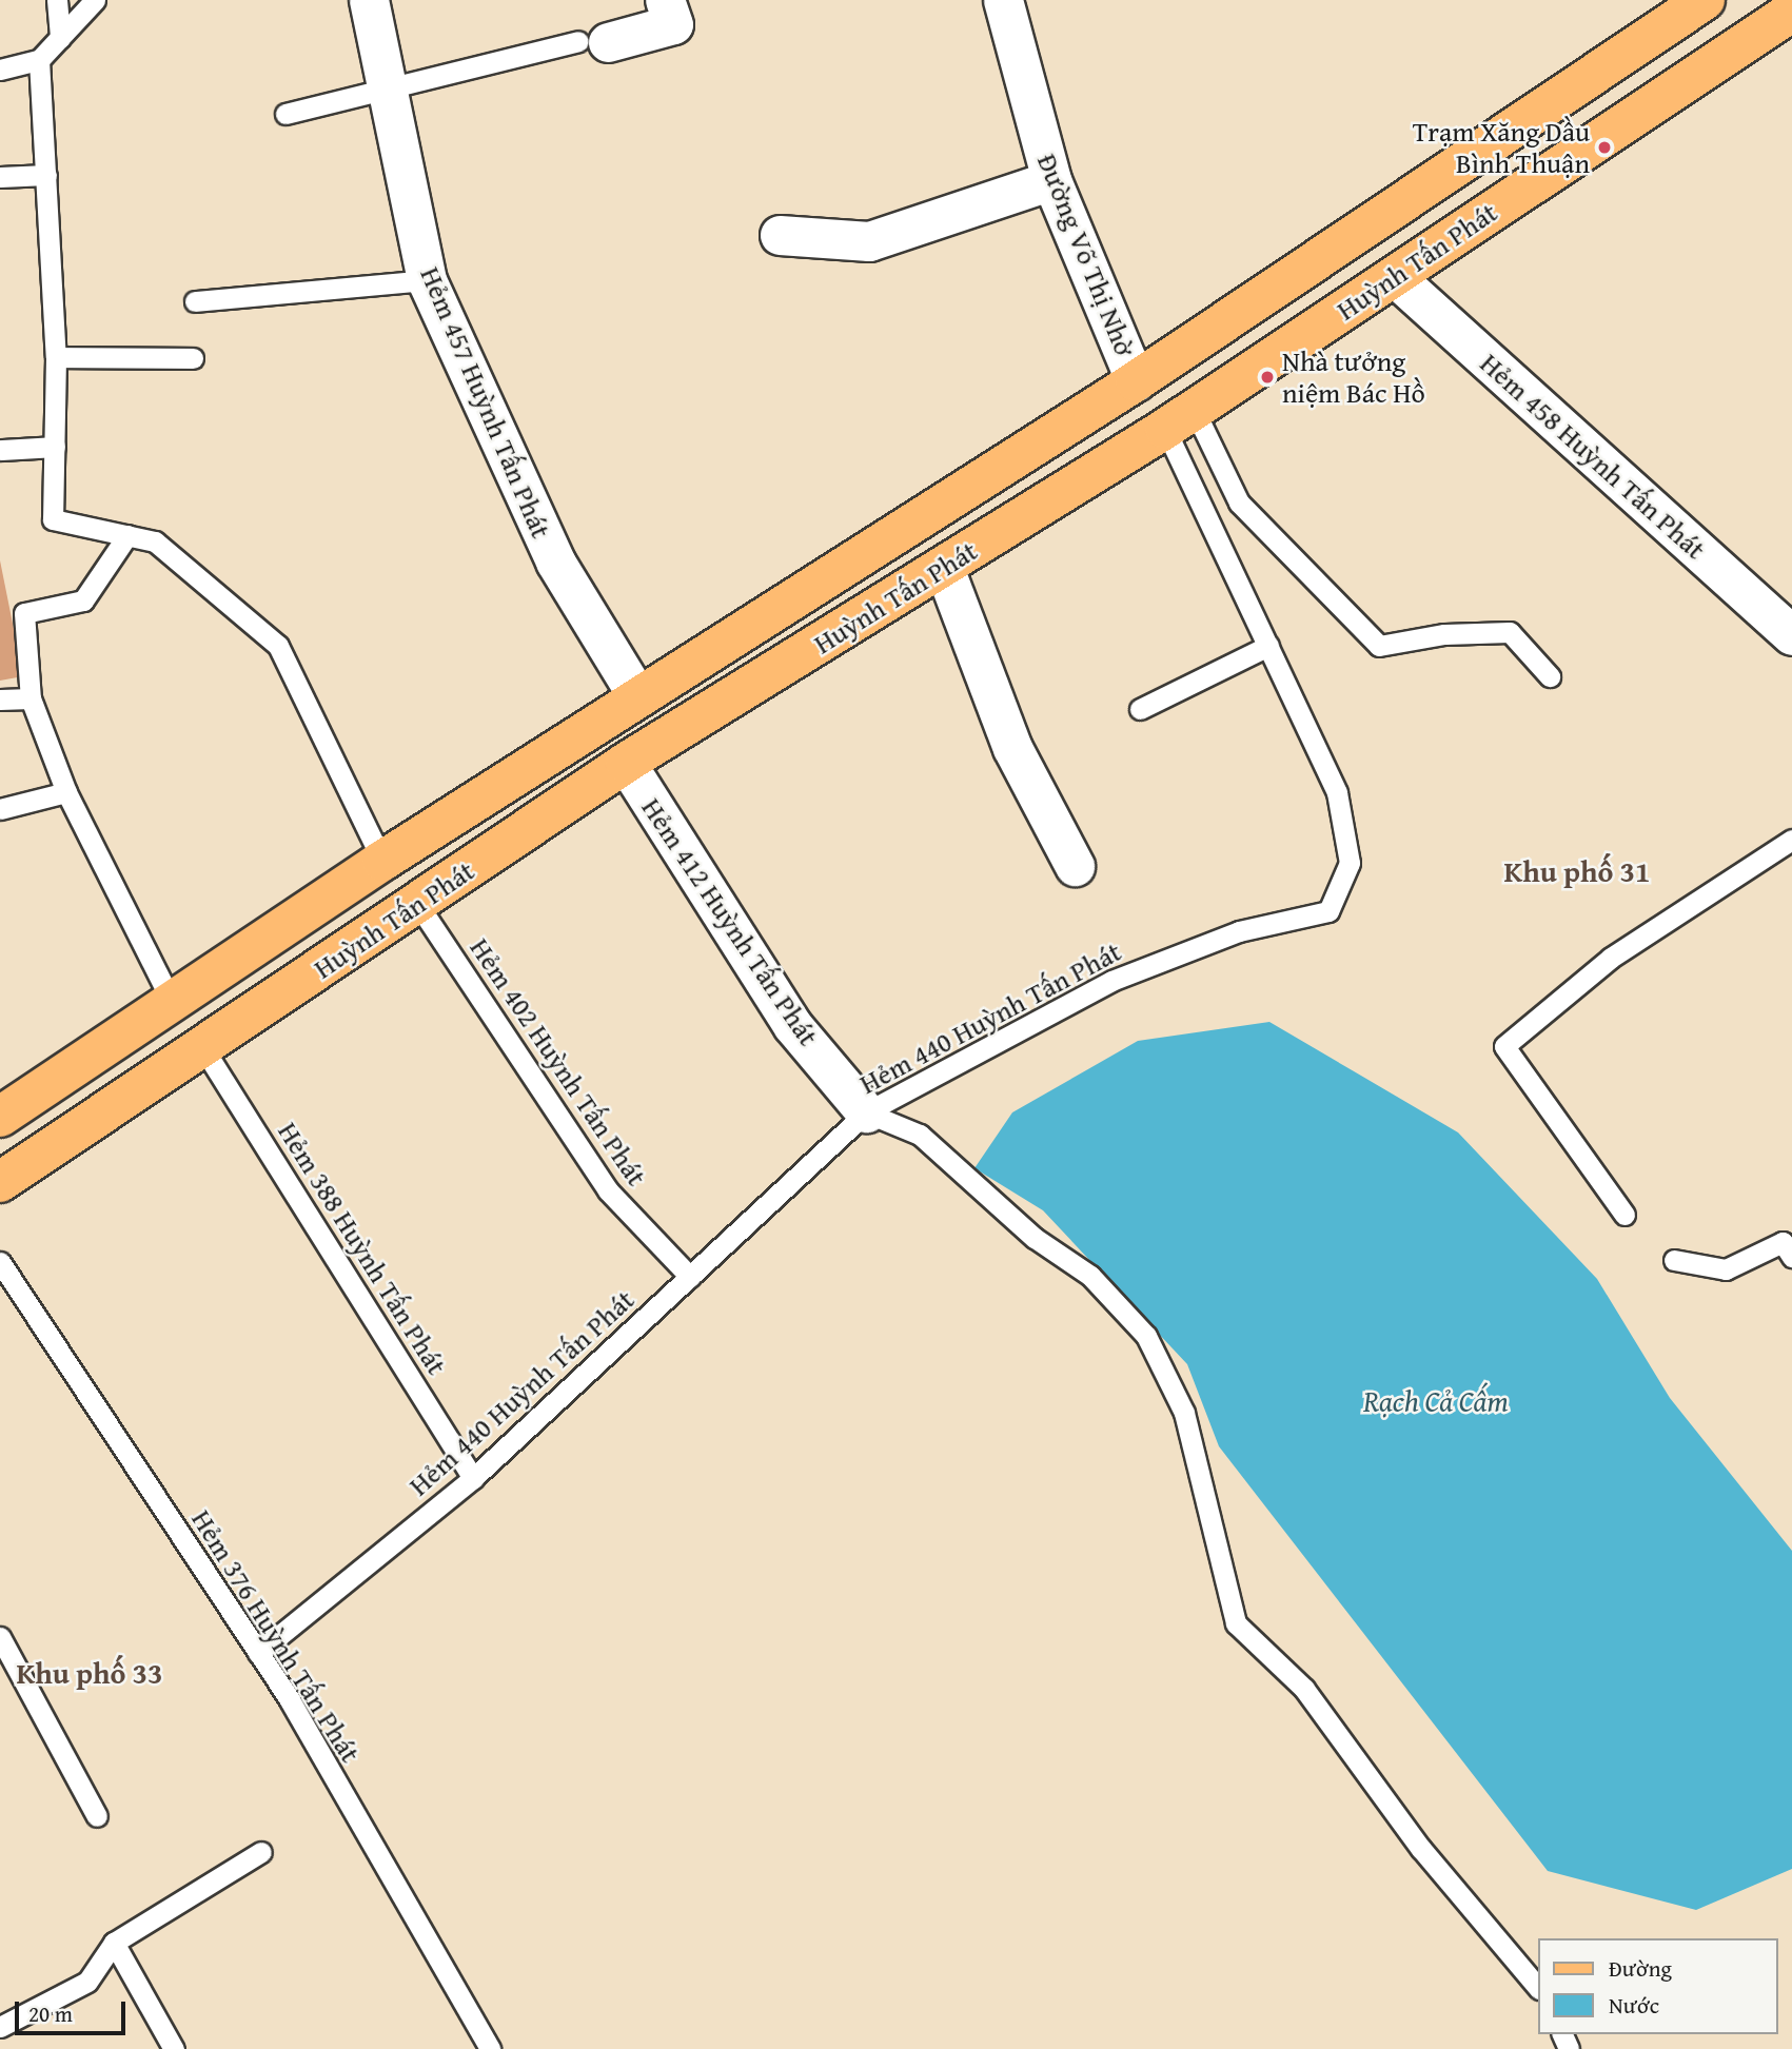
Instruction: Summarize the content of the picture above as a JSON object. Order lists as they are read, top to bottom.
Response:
{
  "streets": {
    "main road": ["Huỳnh Tấn Phát"],
    "street": [
      "Đường Võ Thị Nhờ",
      "Hẻm 457 Huỳnh Tấn Phát",
      "Hẻm 458 Huỳnh Tấn Phát",
      "Hẻm 412 Huỳnh Tấn Phát"
    ],
    "lane": [
      "Hẻm 440 Huỳnh Tấn Phát",
      "Hẻm 402 Huỳnh Tấn Phát",
      "Hẻm 388 Huỳnh Tấn Phát",
      "Hẻm 376 Huỳnh Tấn Phát"
    ]
  },
  "crossings": [
    ["Đường Võ Thị Nhờ", "Huỳnh Tấn Phát"],
    ["Huỳnh Tấn Phát", "Hẻm 457 Huỳnh Tấn Phát"],
    ["Huỳnh Tấn Phát", "Hẻm 458 Huỳnh Tấn Phát"],
    ["Huỳnh Tấn Phát", "Hẻm 412 Huỳnh Tấn Phát"],
    ["Huỳnh Tấn Phát", "Hẻm 440 Huỳnh Tấn Phát"],
    ["Huỳnh Tấn Phát", "Hẻm 402 Huỳnh Tấn Phát"],
    ["Huỳnh Tấn Phát", "Hẻm 388 Huỳnh Tấn Phát"],
    ["Hẻm 412 Huỳnh Tấn Phát", "Hẻm 440 Huỳnh Tấn Phát"],
    ["Hẻm 440 Huỳnh Tấn Phát", "Hẻm 402 Huỳnh Tấn Phát"],
    ["Hẻm 440 Huỳnh Tấn Phát", "Hẻm 388 Huỳnh Tấn Phát"],
    ["Hẻm 440 Huỳnh Tấn Phát", "Hẻm 376 Huỳnh Tấn Phát"]
  ],
  "districts": ["Khu phố 31", "Khu phố 33"],
  "water": ["Rạch Cả Cấm"],
  "places": ["Trạm Xăng Dầu Bình Thuận", "Nhà tưởng niệm Bác Hồ"],
  "legend": ["Đường", "Nước"],
  "scale_bar": "20 m"
}
